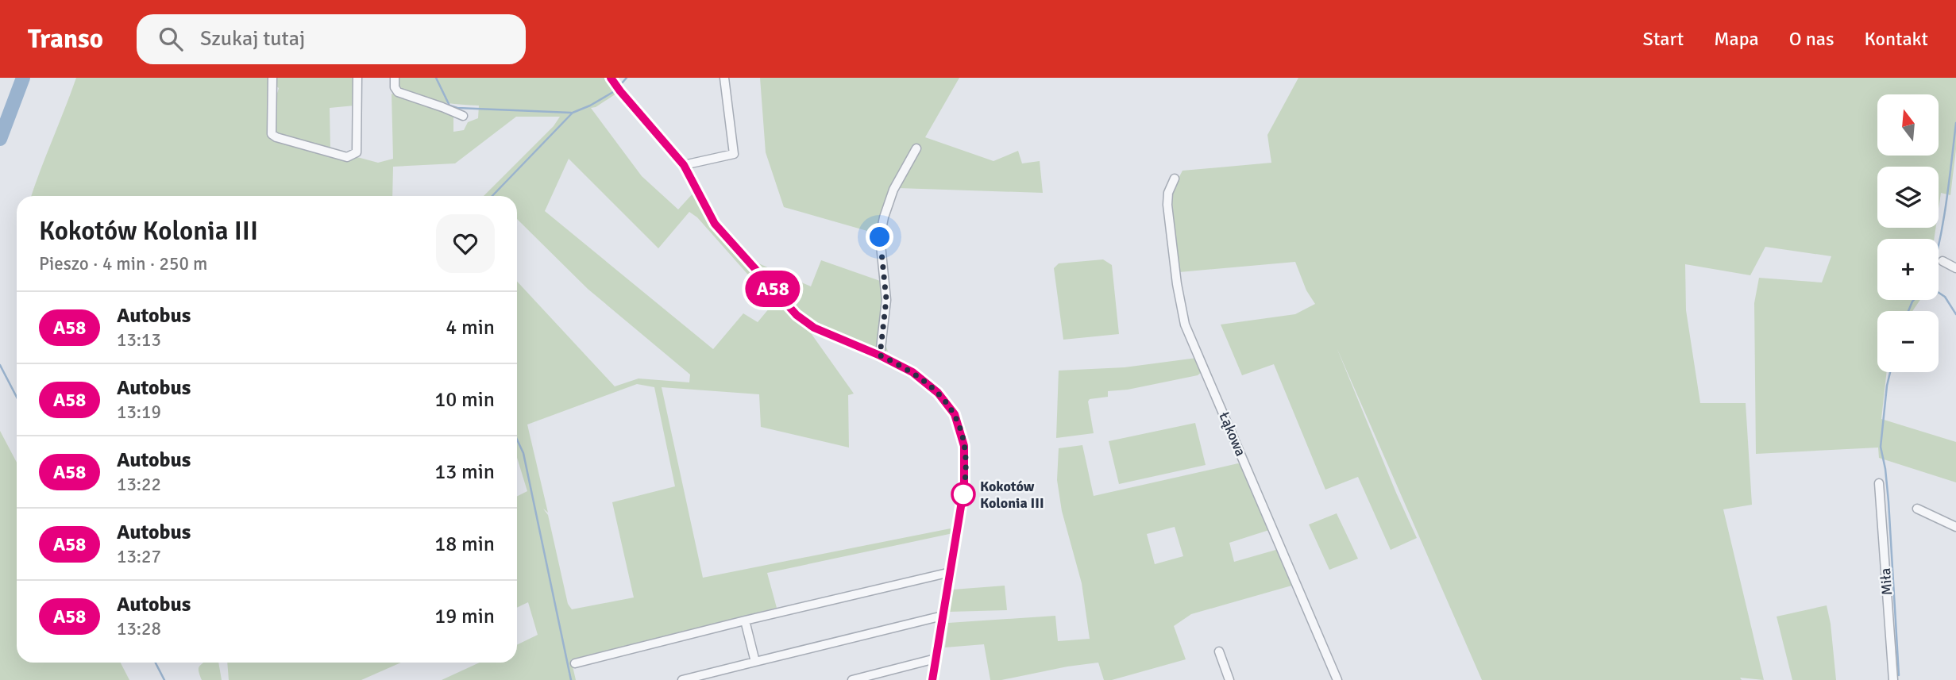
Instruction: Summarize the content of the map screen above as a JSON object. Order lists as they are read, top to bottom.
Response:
{
  "streets": {
    "street": ["Łąkowa", "Miła"]
  },
  "places": ["Kokotów Kolonia III"],
  "lines": ["bus line A58"],
  "north": "top",
  "page": {
    "header": "Transo",
    "search": "Szukaj tutaj",
    "nav": [
      "Start",
      "Mapa",
      "O nas",
      "Kontakt"
    ],
    "on_map": "A58",
    "map_buttons": ["+", "−"],
    "heading": ["Kokotów Kolonia III", "Pieszo · 4 min · 250 m"],
    "list": [
      {
        "mark": "A58",
        "name": "Autobus",
        "note": "13:13",
        "value": "4 min"
      },
      {
        "mark": "A58",
        "name": "Autobus",
        "note": "13:19",
        "value": "10 min"
      },
      {
        "mark": "A58",
        "name": "Autobus",
        "note": "13:22",
        "value": "13 min"
      },
      {
        "mark": "A58",
        "name": "Autobus",
        "note": "13:27",
        "value": "18 min"
      },
      {
        "mark": "A58",
        "name": "Autobus",
        "note": "13:28",
        "value": "19 min"
      }
    ]
  }
}
